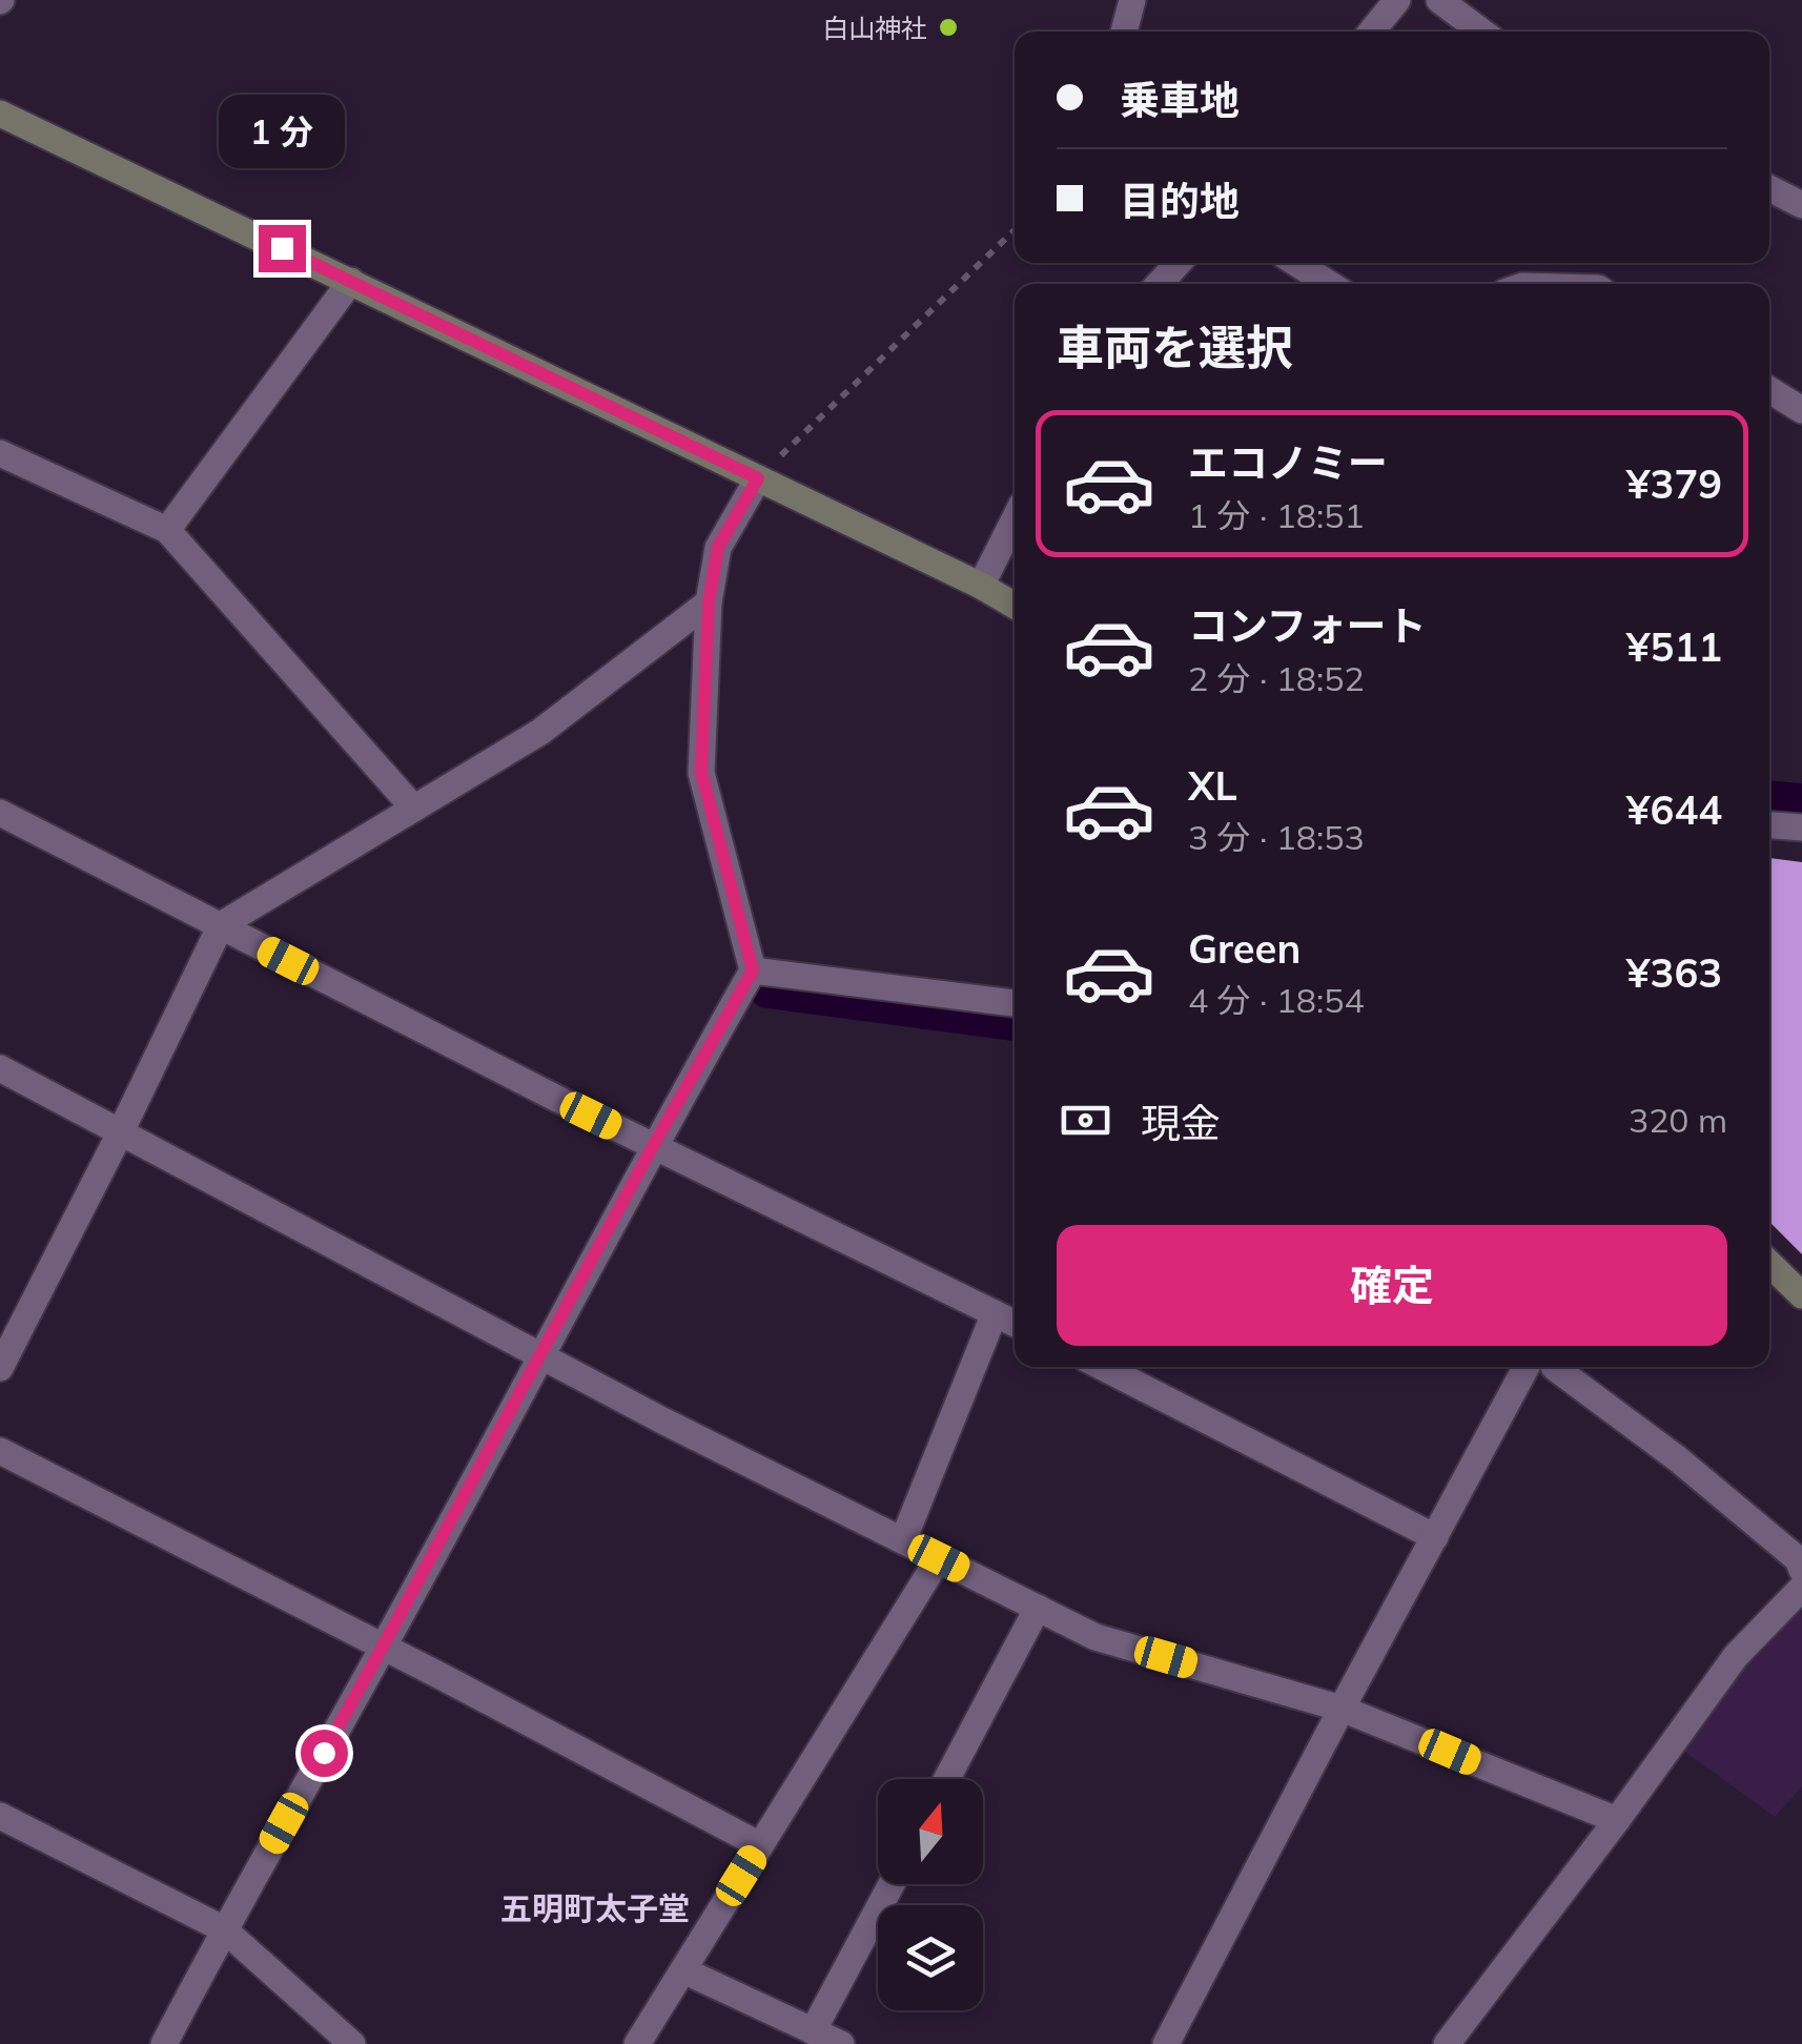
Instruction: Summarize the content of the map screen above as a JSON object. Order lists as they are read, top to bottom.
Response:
{
  "districts": ["五明町太子堂"],
  "places": ["白山神社"],
  "north": "top",
  "page": {
    "banner": ["乗車地", "目的地"],
    "bubble": "1 分",
    "heading": "車両を選択",
    "list": [
      {
        "name": "エコノミー",
        "note": "1 分 · 18:51",
        "value": "¥379"
      },
      {
        "name": "コンフォート",
        "note": "2 分 · 18:52",
        "value": "¥511"
      },
      {
        "name": "XL",
        "note": "3 分 · 18:53",
        "value": "¥644"
      },
      {
        "name": "Green",
        "note": "4 分 · 18:54",
        "value": "¥363"
      }
    ],
    "pay": ["現金", "320 m"],
    "buttons": "確定"
  }
}
